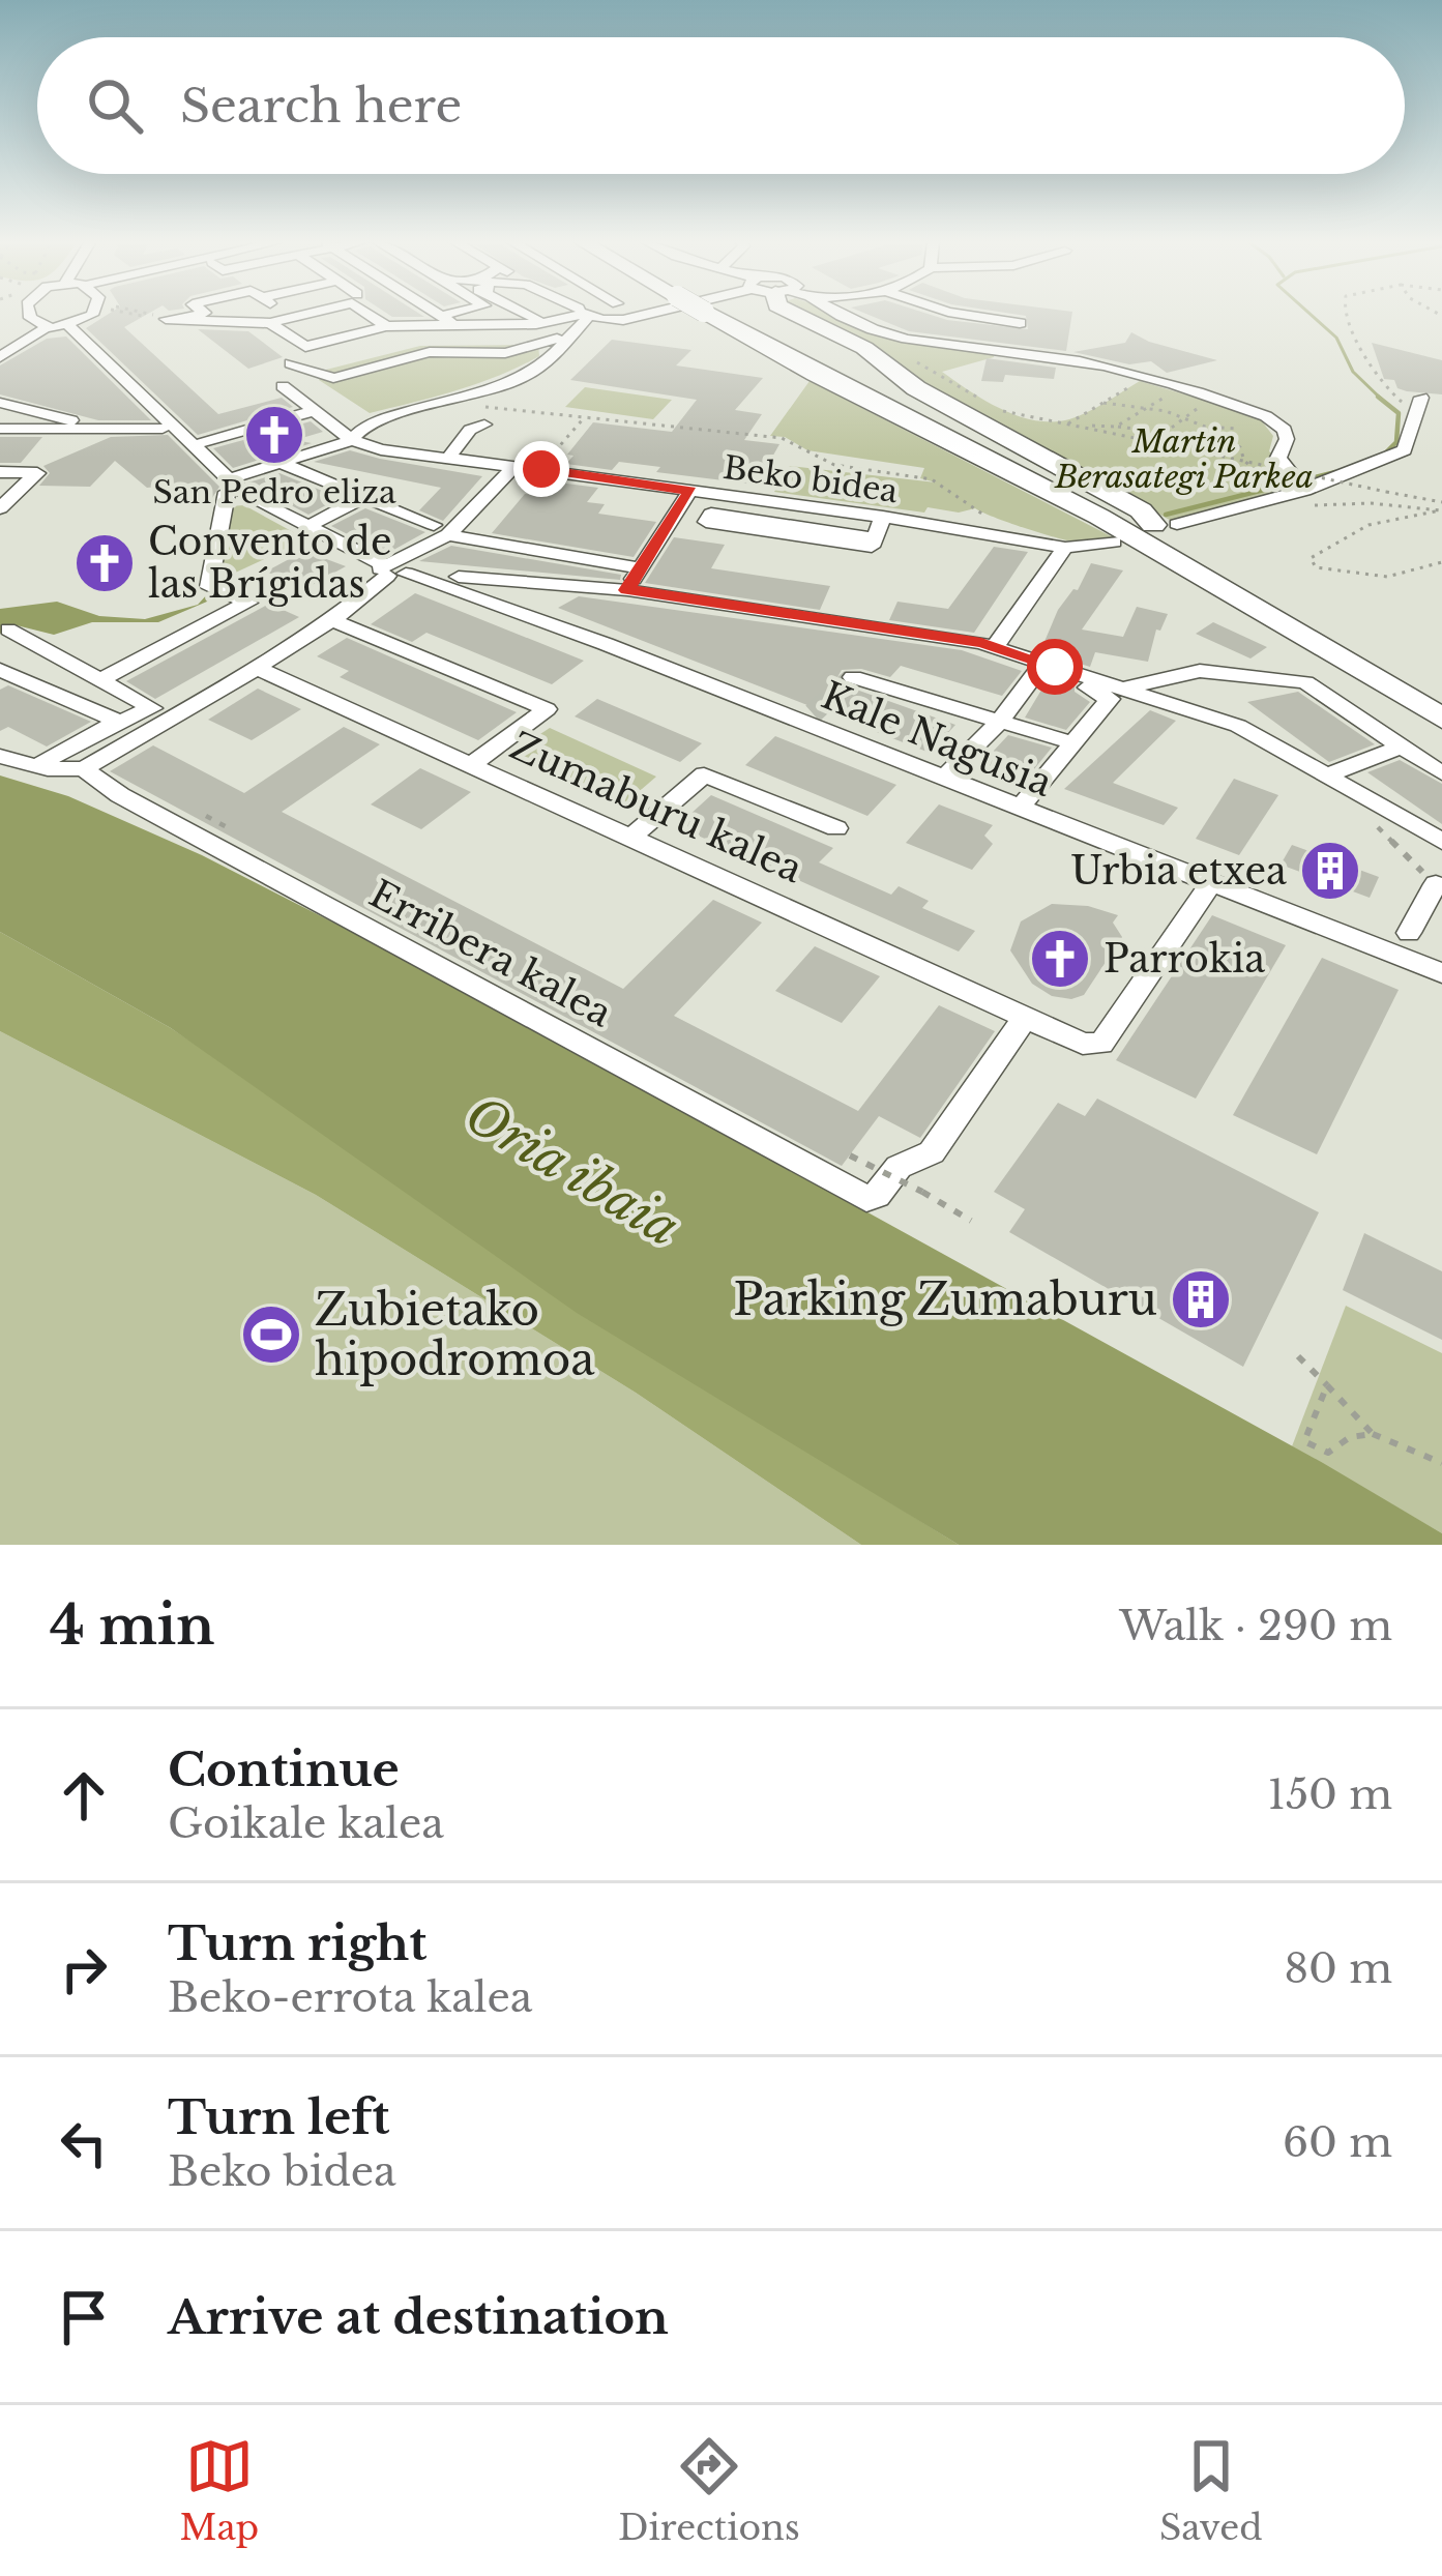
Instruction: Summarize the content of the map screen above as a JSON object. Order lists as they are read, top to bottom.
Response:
{
  "streets": {
    "street": [
      "Beko bidea",
      "Kale Nagusia",
      "Zumaburu kalea",
      "Erribera kalea"
    ]
  },
  "crossings": [
    ["Kale Nagusia", "Zumaburu kalea"],
    ["Zumaburu kalea", "Erribera kalea"]
  ],
  "water": ["Oria ibaia"],
  "parks": ["Martin Berasategi Parkea"],
  "places": {
    "church": ["San Pedro eliza", "Convento de las Brígidas", "Parrokia"],
    "building": ["Urbia etxea", "Parking Zumaburu"],
    "sports": ["Zubietako hipodromoa"]
  },
  "page": {
    "search": "Search here",
    "heading": ["4 min", "Walk · 290 m"],
    "list": [
      ["Continue", "Goikale kalea", "150 m"],
      ["Turn right", "Beko-errota kalea", "80 m"],
      ["Turn left", "Beko bidea", "60 m"],
      "Arrive at destination"
    ],
    "nav": ["Map", "Directions", "Saved"]
  }
}
